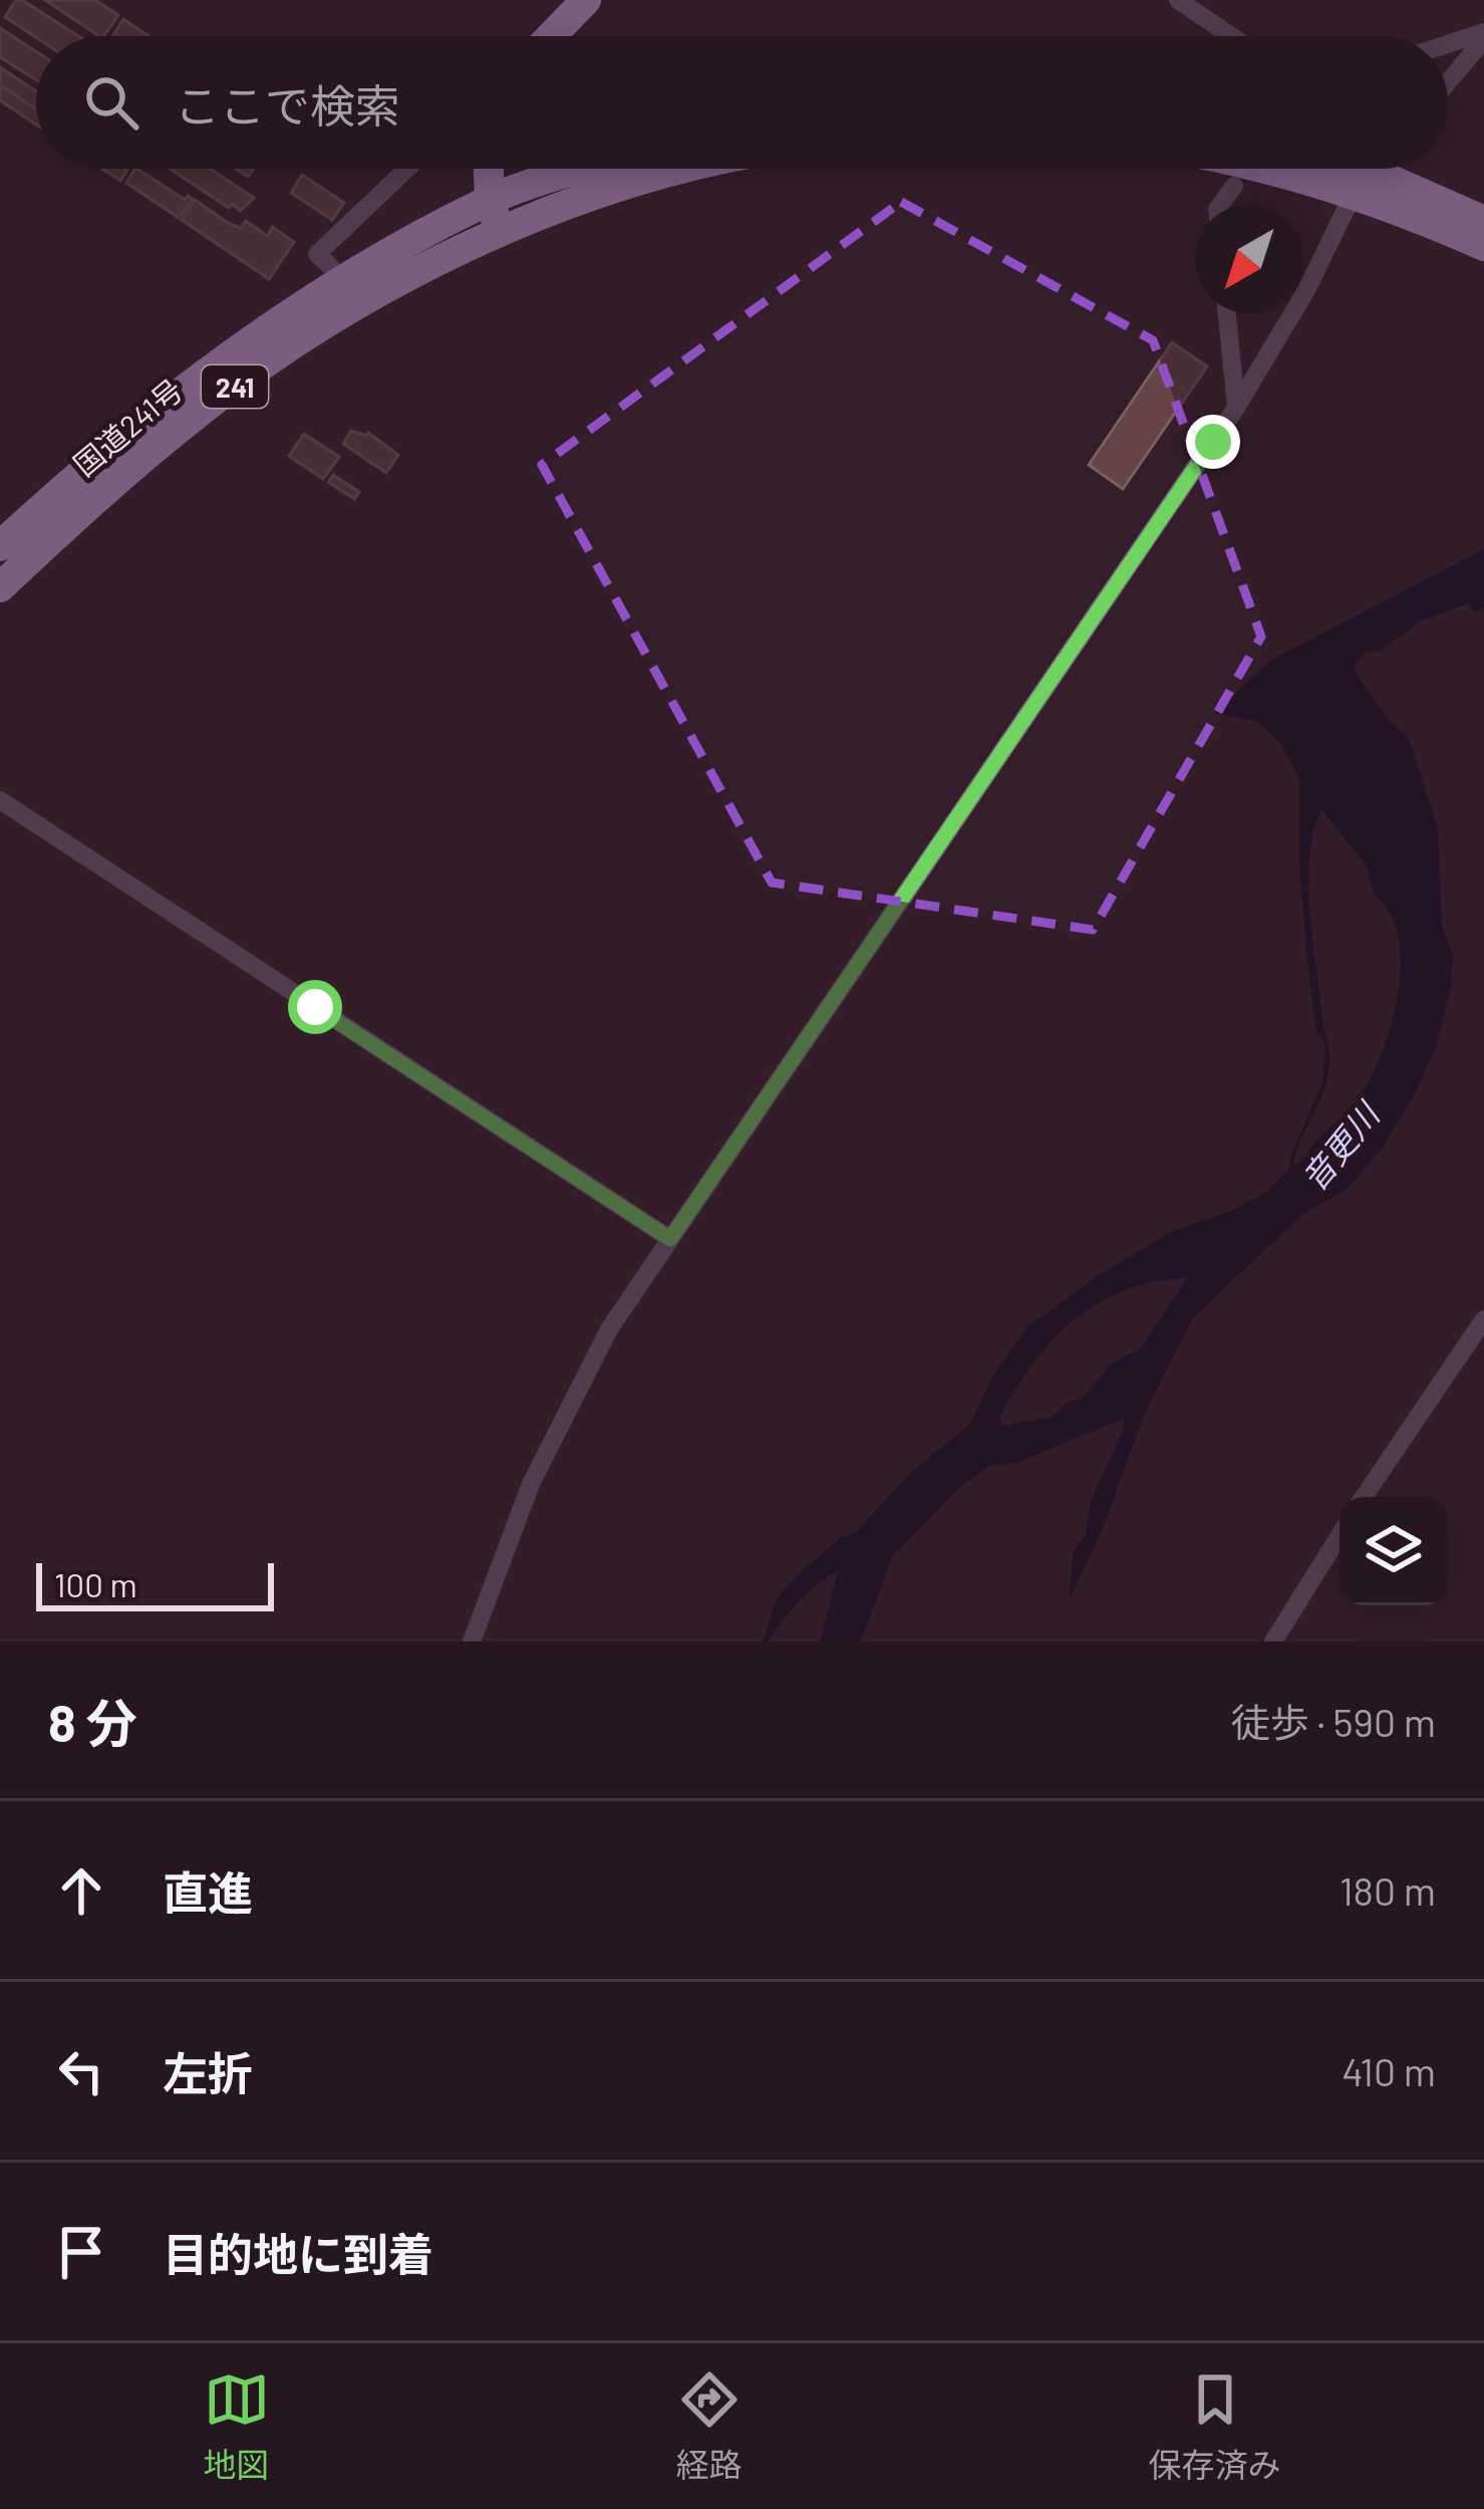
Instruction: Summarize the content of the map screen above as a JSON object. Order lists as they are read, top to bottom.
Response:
{
  "streets": {
    "highway": ["241", "国道241号"]
  },
  "water": ["音更川"],
  "scale_bar": "100 m",
  "north": "bottom left",
  "page": {
    "search": "ここで検索",
    "scale": "100 m",
    "heading": ["8 分", "徒歩 · 590 m"],
    "list": [
      ["直進", "180 m"],
      ["左折", "410 m"],
      "目的地に到着"
    ],
    "nav": ["地図", "経路", "保存済み"]
  }
}
